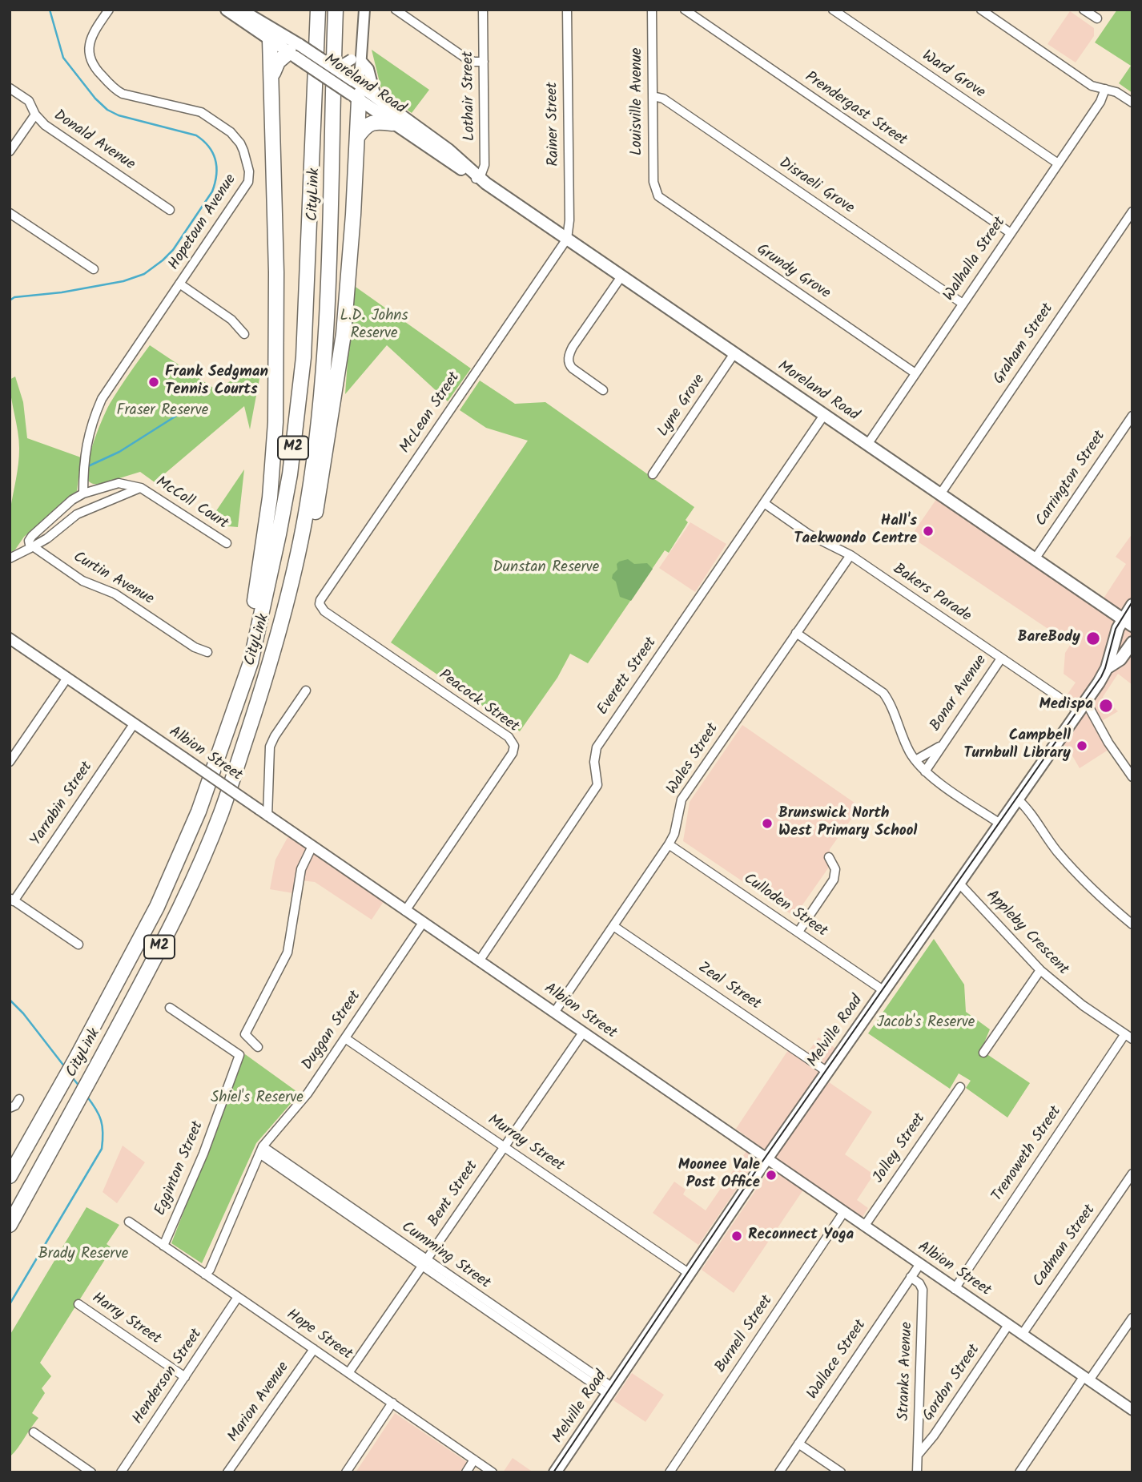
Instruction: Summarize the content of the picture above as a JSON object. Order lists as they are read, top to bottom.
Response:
{
  "streets": {
    "highway": ["CityLink", "M2"],
    "main road": ["Moreland Road", "Melville Road"],
    "street": [
      "Ward Grove",
      "Lothair Street",
      "Louisville Avenue",
      "Prendergast Street",
      "Rainer Street",
      "Donald Avenue",
      "Disraeli Grove",
      "Hopetoun Avenue",
      "Walhalla Street",
      "Grundy Grove",
      "Graham Street",
      "Lyne Grove",
      "McLean Street",
      "Carrington Street",
      "McColl Court",
      "Curtin Avenue",
      "Bakers Parade",
      "Everett Street",
      "Bonar Avenue",
      "Peacock Street",
      "Albion Street",
      "Wales Street",
      "Yarrabin Street",
      "Culloden Street",
      "Appleby Crescent",
      "Zeal Street",
      "Duggan Street",
      "Murray Street",
      "Jolley Street",
      "Trenoweth Street",
      "Egginton Street",
      "Bent Street",
      "Cadman Street",
      "Cumming Street",
      "Harry Street",
      "Burnell Street",
      "Hope Street",
      "Wallace Street",
      "Stranks Avenue",
      "Henderson Street",
      "Gordon Street",
      "Marion Avenue"
    ]
  },
  "crossings": [
    ["Ward Grove", "Walhalla Street"],
    ["Moreland Road", "Lothair Street"],
    ["Moreland Road", "Rainer Street"],
    ["Moreland Road", "Walhalla Street"],
    ["Moreland Road", "Graham Street"],
    ["Moreland Road", "Lyne Grove"],
    ["Moreland Road", "McLean Street"],
    ["Moreland Road", "Carrington Street"],
    ["Moreland Road", "Everett Street"],
    ["Moreland Road", "Melville Road"],
    ["Louisville Avenue", "Disraeli Grove"],
    ["Louisville Avenue", "Grundy Grove"],
    ["Prendergast Street", "Walhalla Street"],
    ["Rainer Street", "McLean Street"],
    ["Disraeli Grove", "Walhalla Street"],
    ["Walhalla Street", "Grundy Grove"],
    ["McLean Street", "Peacock Street"],
    ["Bakers Parade", "Everett Street"],
    ["Bakers Parade", "Bonar Avenue"],
    ["Bakers Parade", "Wales Street"],
    ["Bakers Parade", "Melville Road"],
    ["Everett Street", "Albion Street"],
    ["Peacock Street", "Albion Street"],
    ["Albion Street", "Wales Street"],
    ["Albion Street", "Yarrabin Street"],
    ["Albion Street", "Duggan Street"],
    ["Albion Street", "Melville Road"],
    ["Albion Street", "Jolley Street"],
    ["Albion Street", "Trenoweth Street"],
    ["Albion Street", "Bent Street"],
    ["Albion Street", "Cadman Street"],
    ["Albion Street", "Burnell Street"],
    ["Albion Street", "Wallace Street"],
    ["Albion Street", "Gordon Street"],
    ["Wales Street", "Culloden Street"],
    ["Wales Street", "Zeal Street"],
    ["Culloden Street", "Melville Road"],
    ["Appleby Crescent", "Melville Road"],
    ["Appleby Crescent", "Trenoweth Street"],
    ["Zeal Street", "Melville Road"],
    ["Duggan Street", "Murray Street"],
    ["Duggan Street", "Cumming Street"],
    ["Duggan Street", "Hope Street"],
    ["Melville Road", "Murray Street"],
    ["Melville Road", "Cumming Street"],
    ["Murray Street", "Bent Street"],
    ["Egginton Street", "Hope Street"],
    ["Bent Street", "Cumming Street"],
    ["Bent Street", "Hope Street"],
    ["Harry Street", "Henderson Street"],
    ["Hope Street", "Henderson Street"],
    ["Hope Street", "Marion Avenue"],
    ["Wallace Street", "Stranks Avenue"],
    ["Stranks Avenue", "Gordon Street"]
  ],
  "parks": [
    "L.D. Johns Reserve",
    "Fraser Reserve",
    "Dunstan Reserve",
    "Jacob's Reserve",
    "Shiel's Reserve",
    "Brady Reserve"
  ],
  "places": [
    "Frank Sedgman Tennis Courts",
    "Hall's Taekwondo Centre",
    "BareBody",
    "Medispa",
    "Campbell Turnbull Library",
    "Brunswick North West Primary School",
    "Moonee Vale Post Office",
    "Reconnect Yoga"
  ]
}
